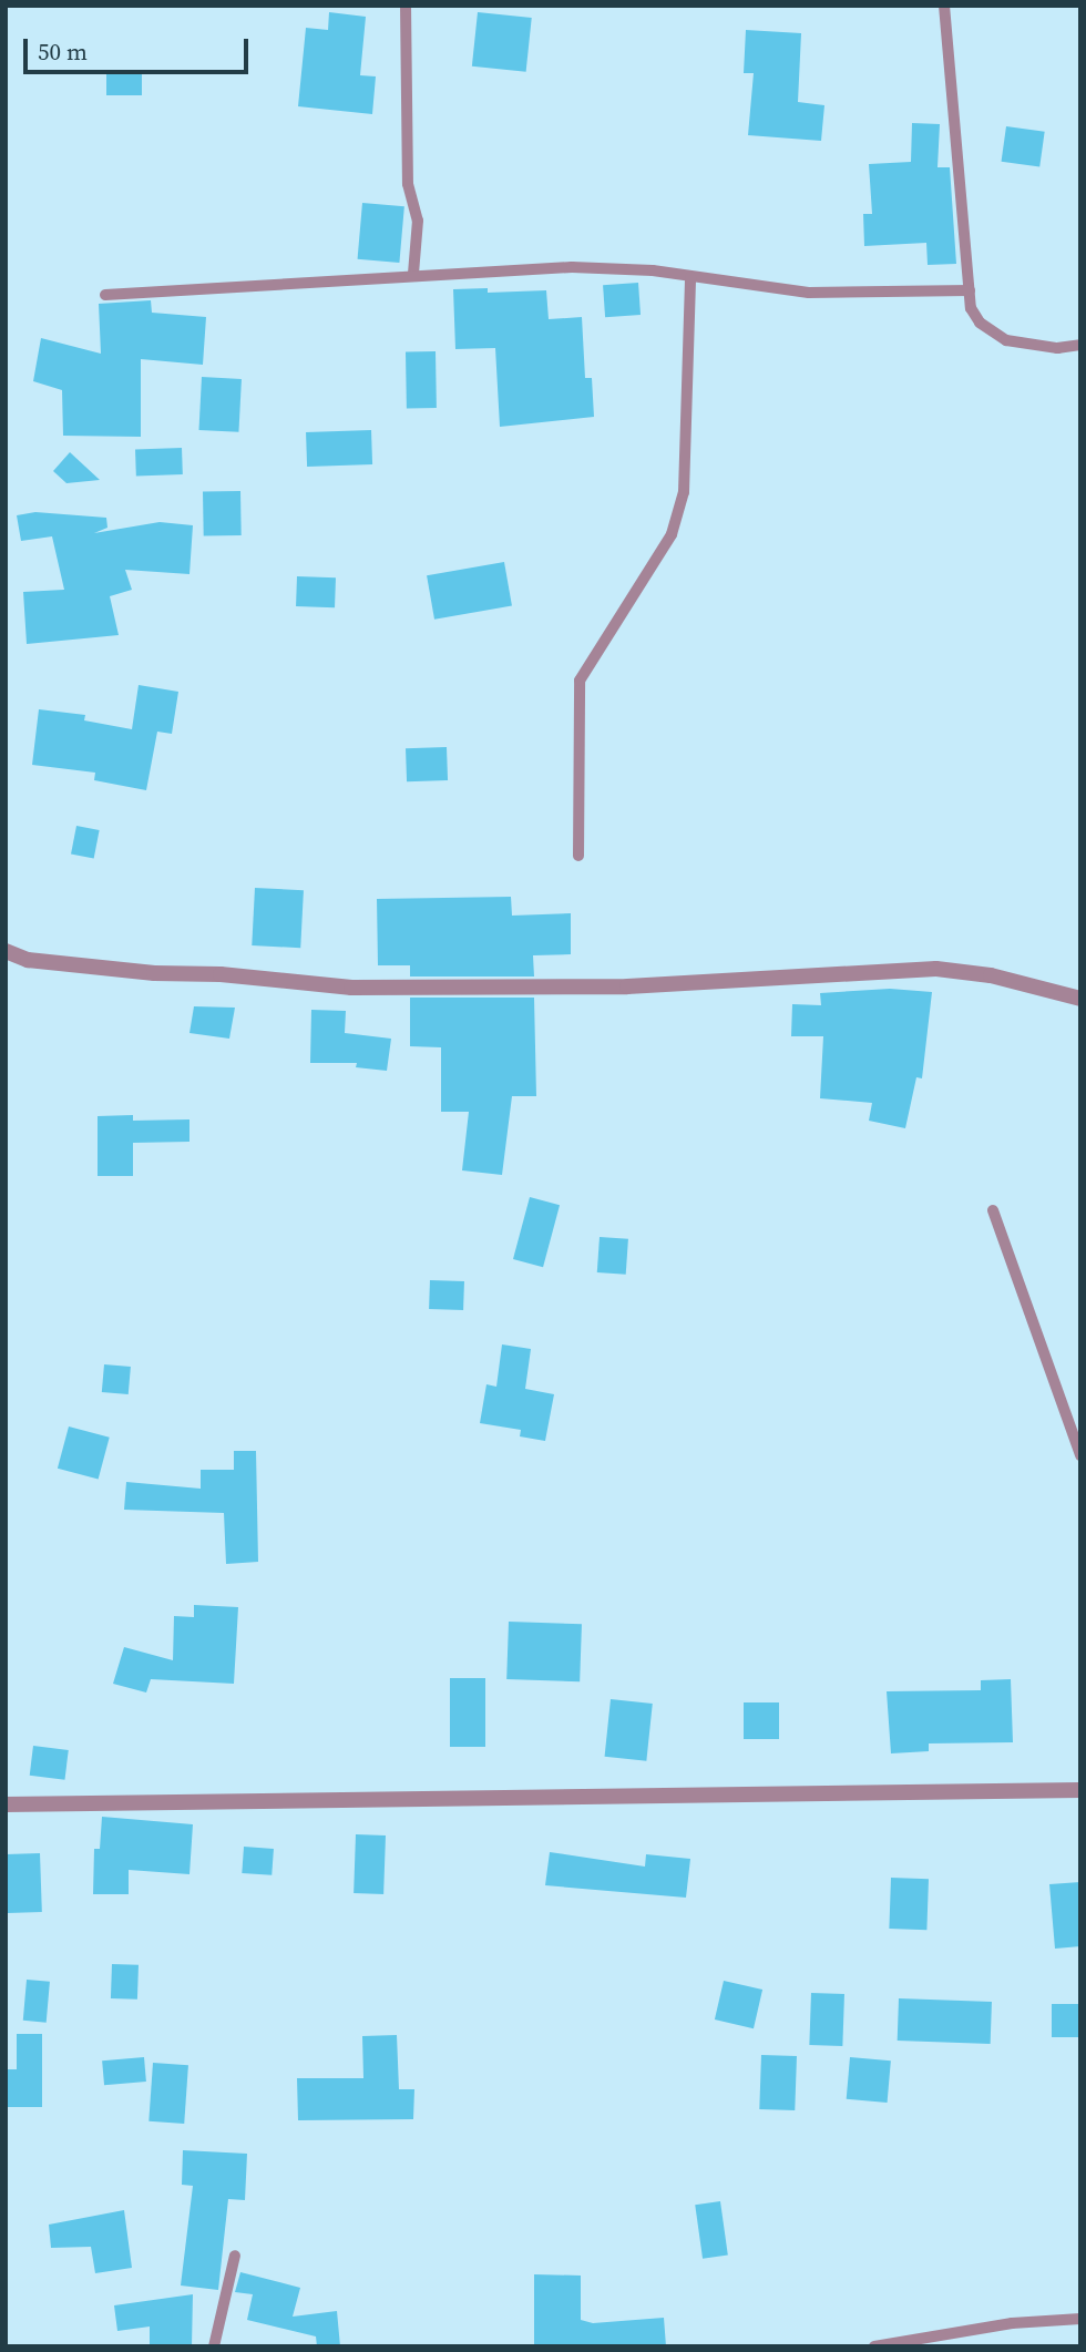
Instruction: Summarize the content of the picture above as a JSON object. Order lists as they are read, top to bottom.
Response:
{
  "scale_bar": "50 m"
}
